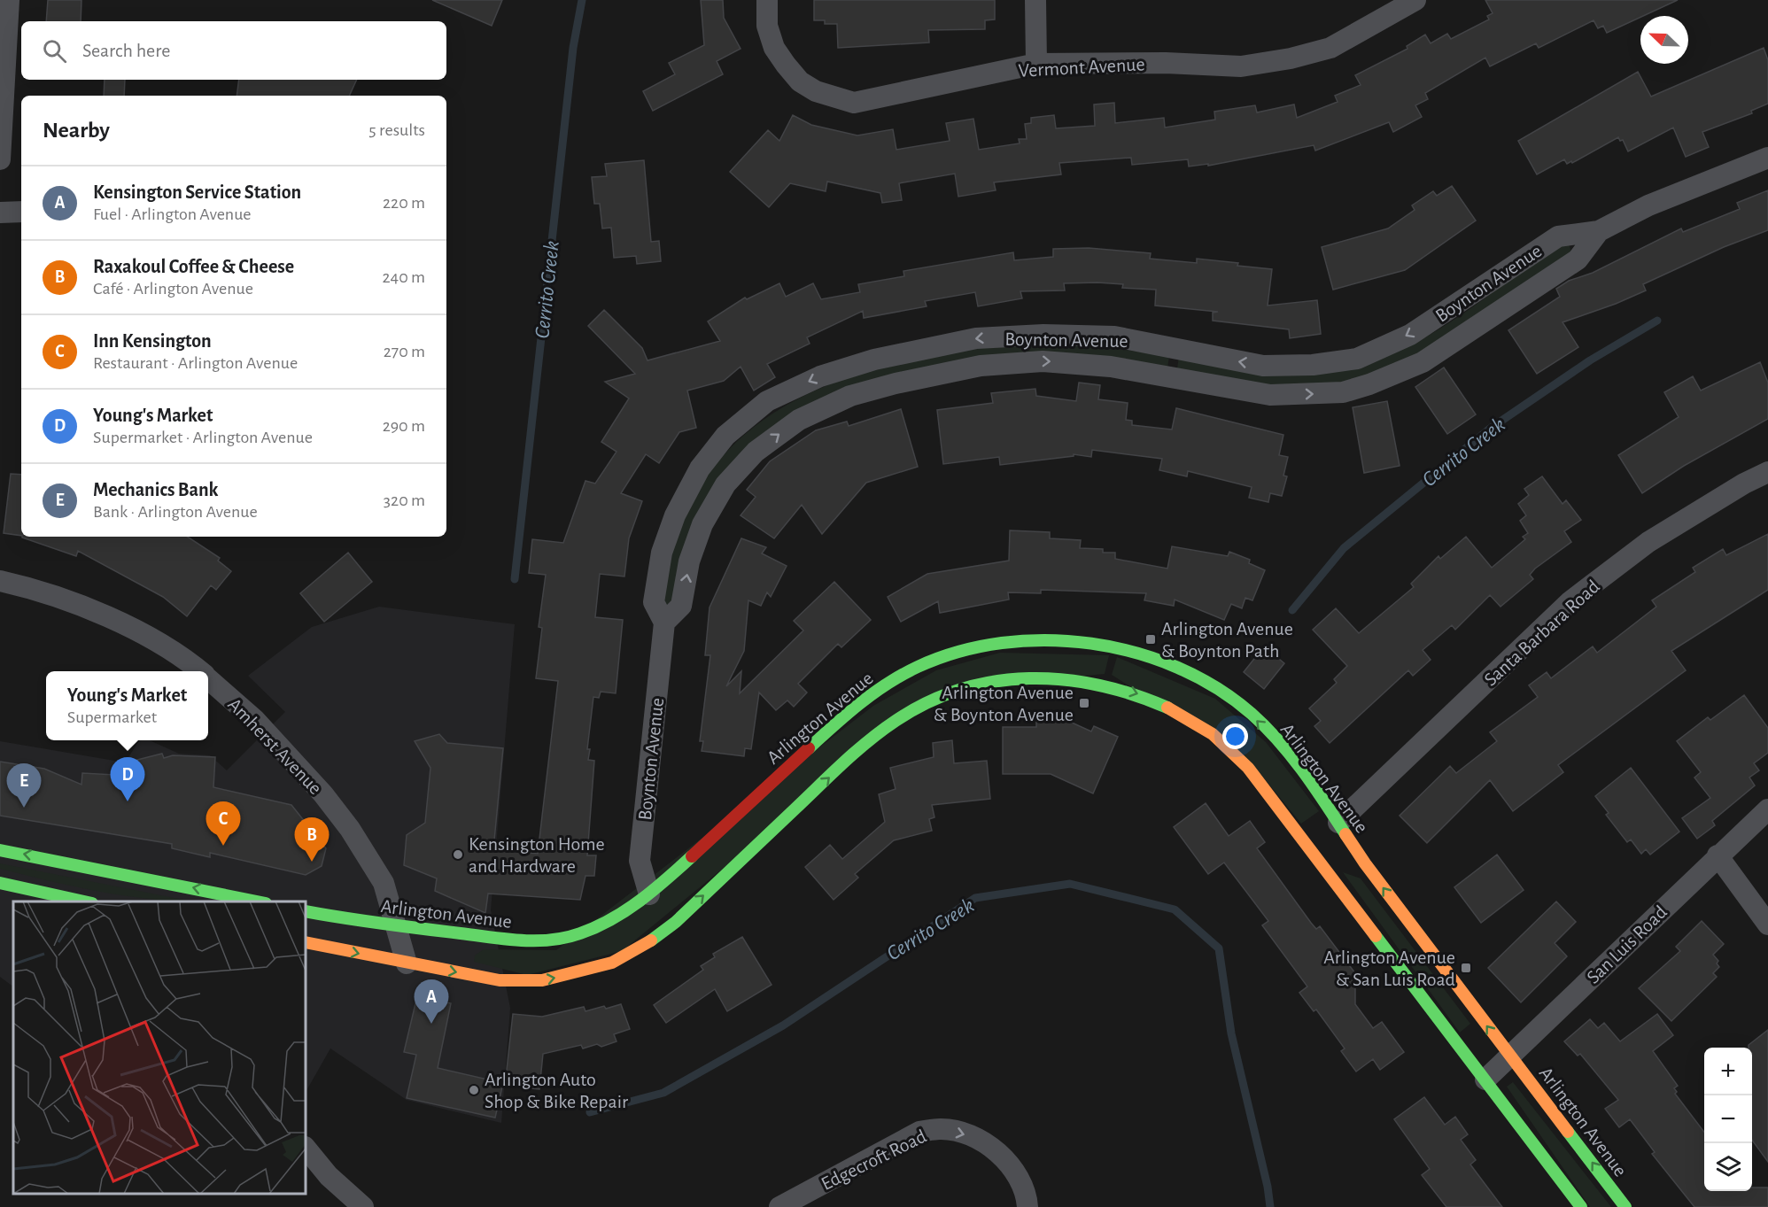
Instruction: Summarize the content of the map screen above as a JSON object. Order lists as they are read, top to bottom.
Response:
{
  "streets": {
    "main road": ["Arlington Avenue"],
    "street": [
      "Vermont Avenue",
      "Boynton Avenue",
      "Santa Barbara Road",
      "Amherst Avenue",
      "San Luis Road",
      "Edgecroft Road"
    ]
  },
  "crossings": [
    ["Boynton Avenue", "Arlington Avenue"],
    ["Santa Barbara Road", "Arlington Avenue"],
    ["Arlington Avenue", "Amherst Avenue"],
    ["Arlington Avenue", "San Luis Road"]
  ],
  "one_way": ["Edgecroft Road"],
  "water": ["Cerrito Creek"],
  "places": {
    "transit": ["Arlington Avenue & Boynton Path", "Arlington Avenue & Boynton Avenue", "Arlington Avenue & San Luis Road"],
    "other": ["Kensington Home and Hardware", "Arlington Auto Shop & Bike Repair"]
  },
  "north": "top left",
  "page": {
    "search": "Search here",
    "heading": ["Nearby", "5 results"],
    "list": [
      {
        "mark": "A",
        "name": "Kensington Service Station",
        "note": "Fuel · Arlington Avenue",
        "value": "220 m"
      },
      {
        "mark": "B",
        "name": "Raxakoul Coffee & Cheese",
        "note": "Café · Arlington Avenue",
        "value": "240 m"
      },
      {
        "mark": "C",
        "name": "Inn Kensington",
        "note": "Restaurant · Arlington Avenue",
        "value": "270 m"
      },
      {
        "mark": "D",
        "name": "Young's Market",
        "note": "Supermarket · Arlington Avenue",
        "value": "290 m"
      },
      {
        "mark": "E",
        "name": "Mechanics Bank",
        "note": "Bank · Arlington Avenue",
        "value": "320 m"
      }
    ],
    "popup": ["Young's Market", "Supermarket"],
    "pins": [
      "D",
      "E",
      "C",
      "B",
      "A"
    ],
    "map_buttons": ["+", "−"]
  }
}
